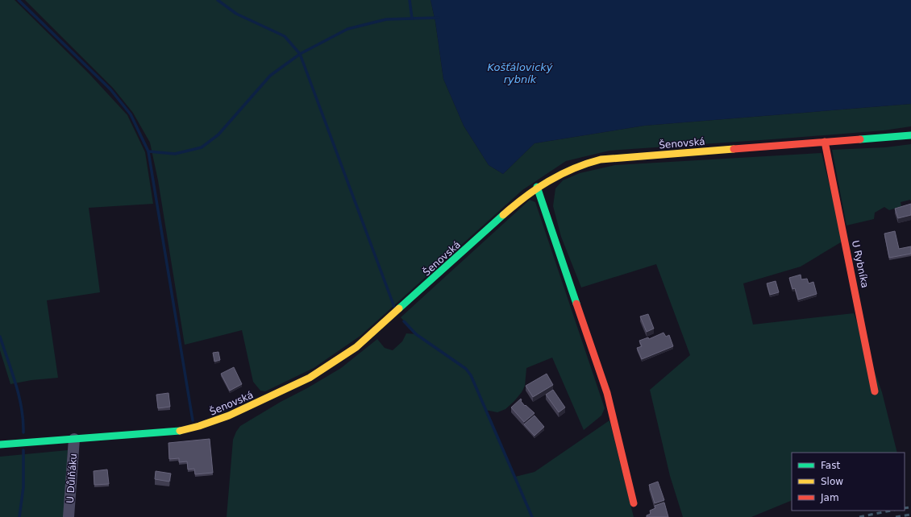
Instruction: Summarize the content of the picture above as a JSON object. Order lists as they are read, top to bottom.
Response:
{
  "streets": {
    "street": ["Šenovská", "U Rybníka", "U Důlňáku"]
  },
  "crossings": [
    ["Šenovská", "U Rybníka"],
    ["Šenovská", "U Důlňáku"]
  ],
  "water": ["Košťálovický rybník"],
  "legend": ["Fast", "Slow", "Jam"]
}
